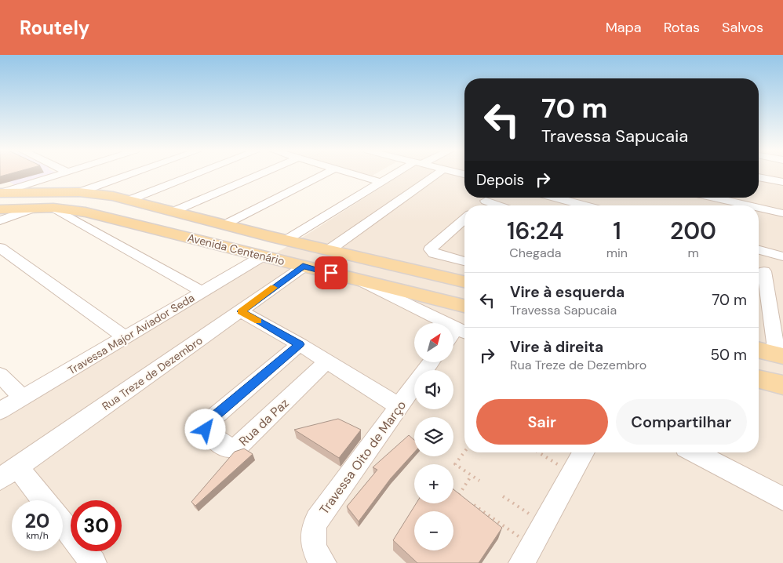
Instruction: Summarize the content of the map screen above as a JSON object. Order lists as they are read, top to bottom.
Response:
{
  "streets": {
    "main road": ["Avenida Centenário"],
    "street": [
      "Travessa Major Aviador Seda",
      "Rua Treze de Dezembro",
      "Rua da Paz",
      "Travessa Oito de Março"
    ]
  },
  "crossings": [
    ["Avenida Centenário", "Travessa Major Aviador Seda"],
    ["Avenida Centenário", "Rua Treze de Dezembro"]
  ],
  "north": "top right",
  "page": {
    "header": "Routely",
    "nav": ["Mapa", "Rotas", "Salvos"],
    "turn": ["70 m", "Travessa Sapucaia"],
    "then": "Depois",
    "eta": [
      "16:24",
      "Chegada",
      "1",
      "min",
      "200",
      "m"
    ],
    "list": [
      {
        "name": "Vire à esquerda",
        "note": "Travessa Sapucaia",
        "value": "70 m"
      },
      {
        "name": "Vire à direita",
        "note": "Rua Treze de Dezembro",
        "value": "50 m"
      }
    ],
    "map_buttons": ["+", "−"],
    "buttons": ["Sair", "Compartilhar"],
    "speed": "20 km/h",
    "limit": "30"
  }
}
